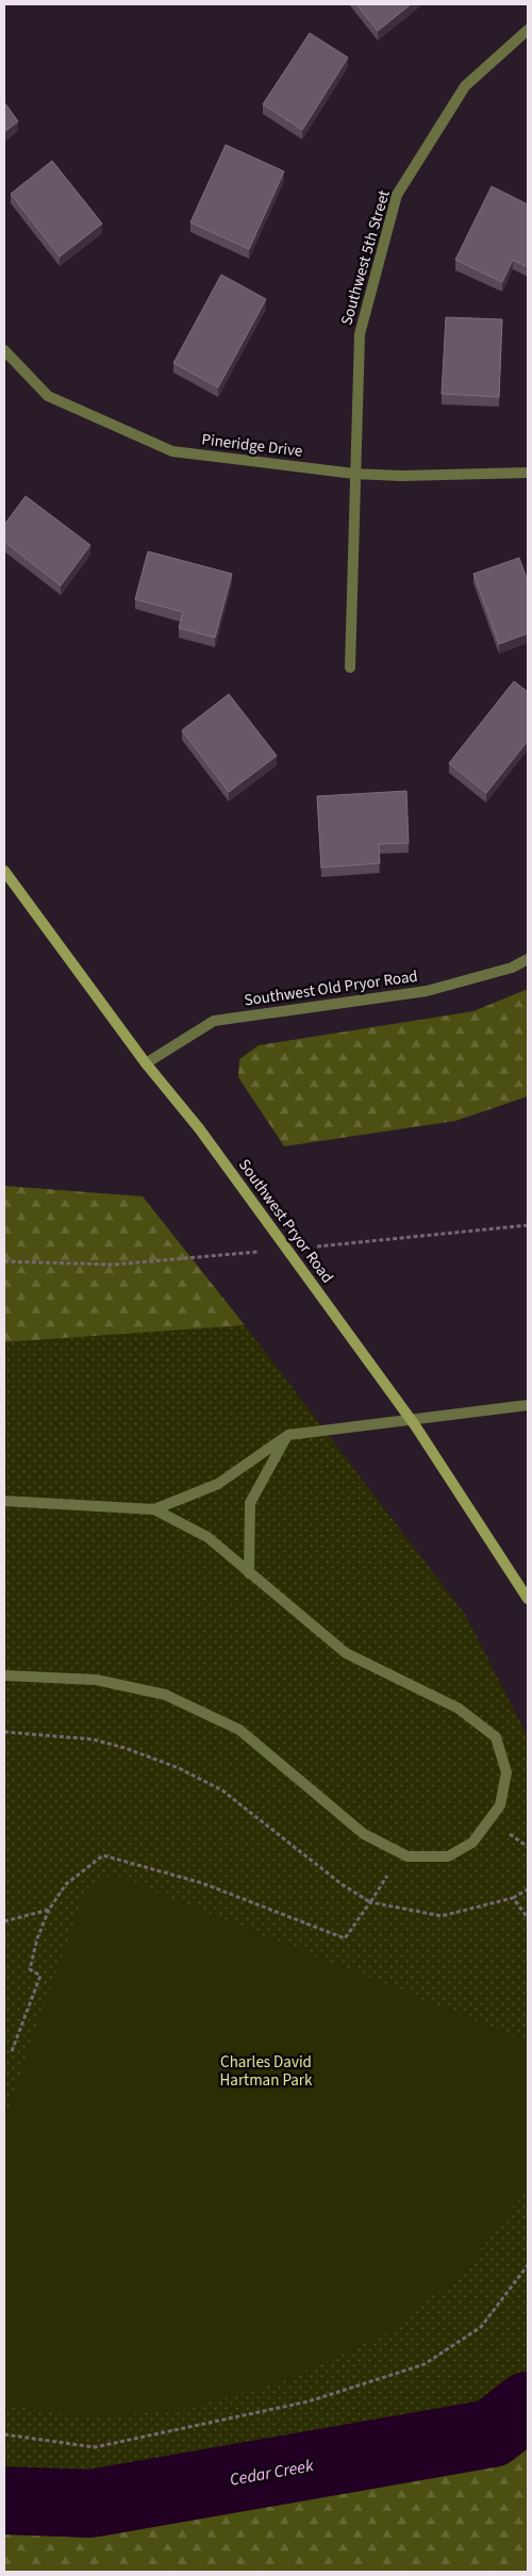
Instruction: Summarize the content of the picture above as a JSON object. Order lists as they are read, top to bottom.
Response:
{
  "streets": {
    "main road": ["Southwest Pryor Road"],
    "street": ["Southwest 5th Street", "Pineridge Drive", "Southwest Old Pryor Road"]
  },
  "crossings": [
    ["Southwest 5th Street", "Pineridge Drive"],
    ["Southwest Old Pryor Road", "Southwest Pryor Road"]
  ],
  "water": ["Cedar Creek"],
  "parks": ["Charles David Hartman Park"]
}
